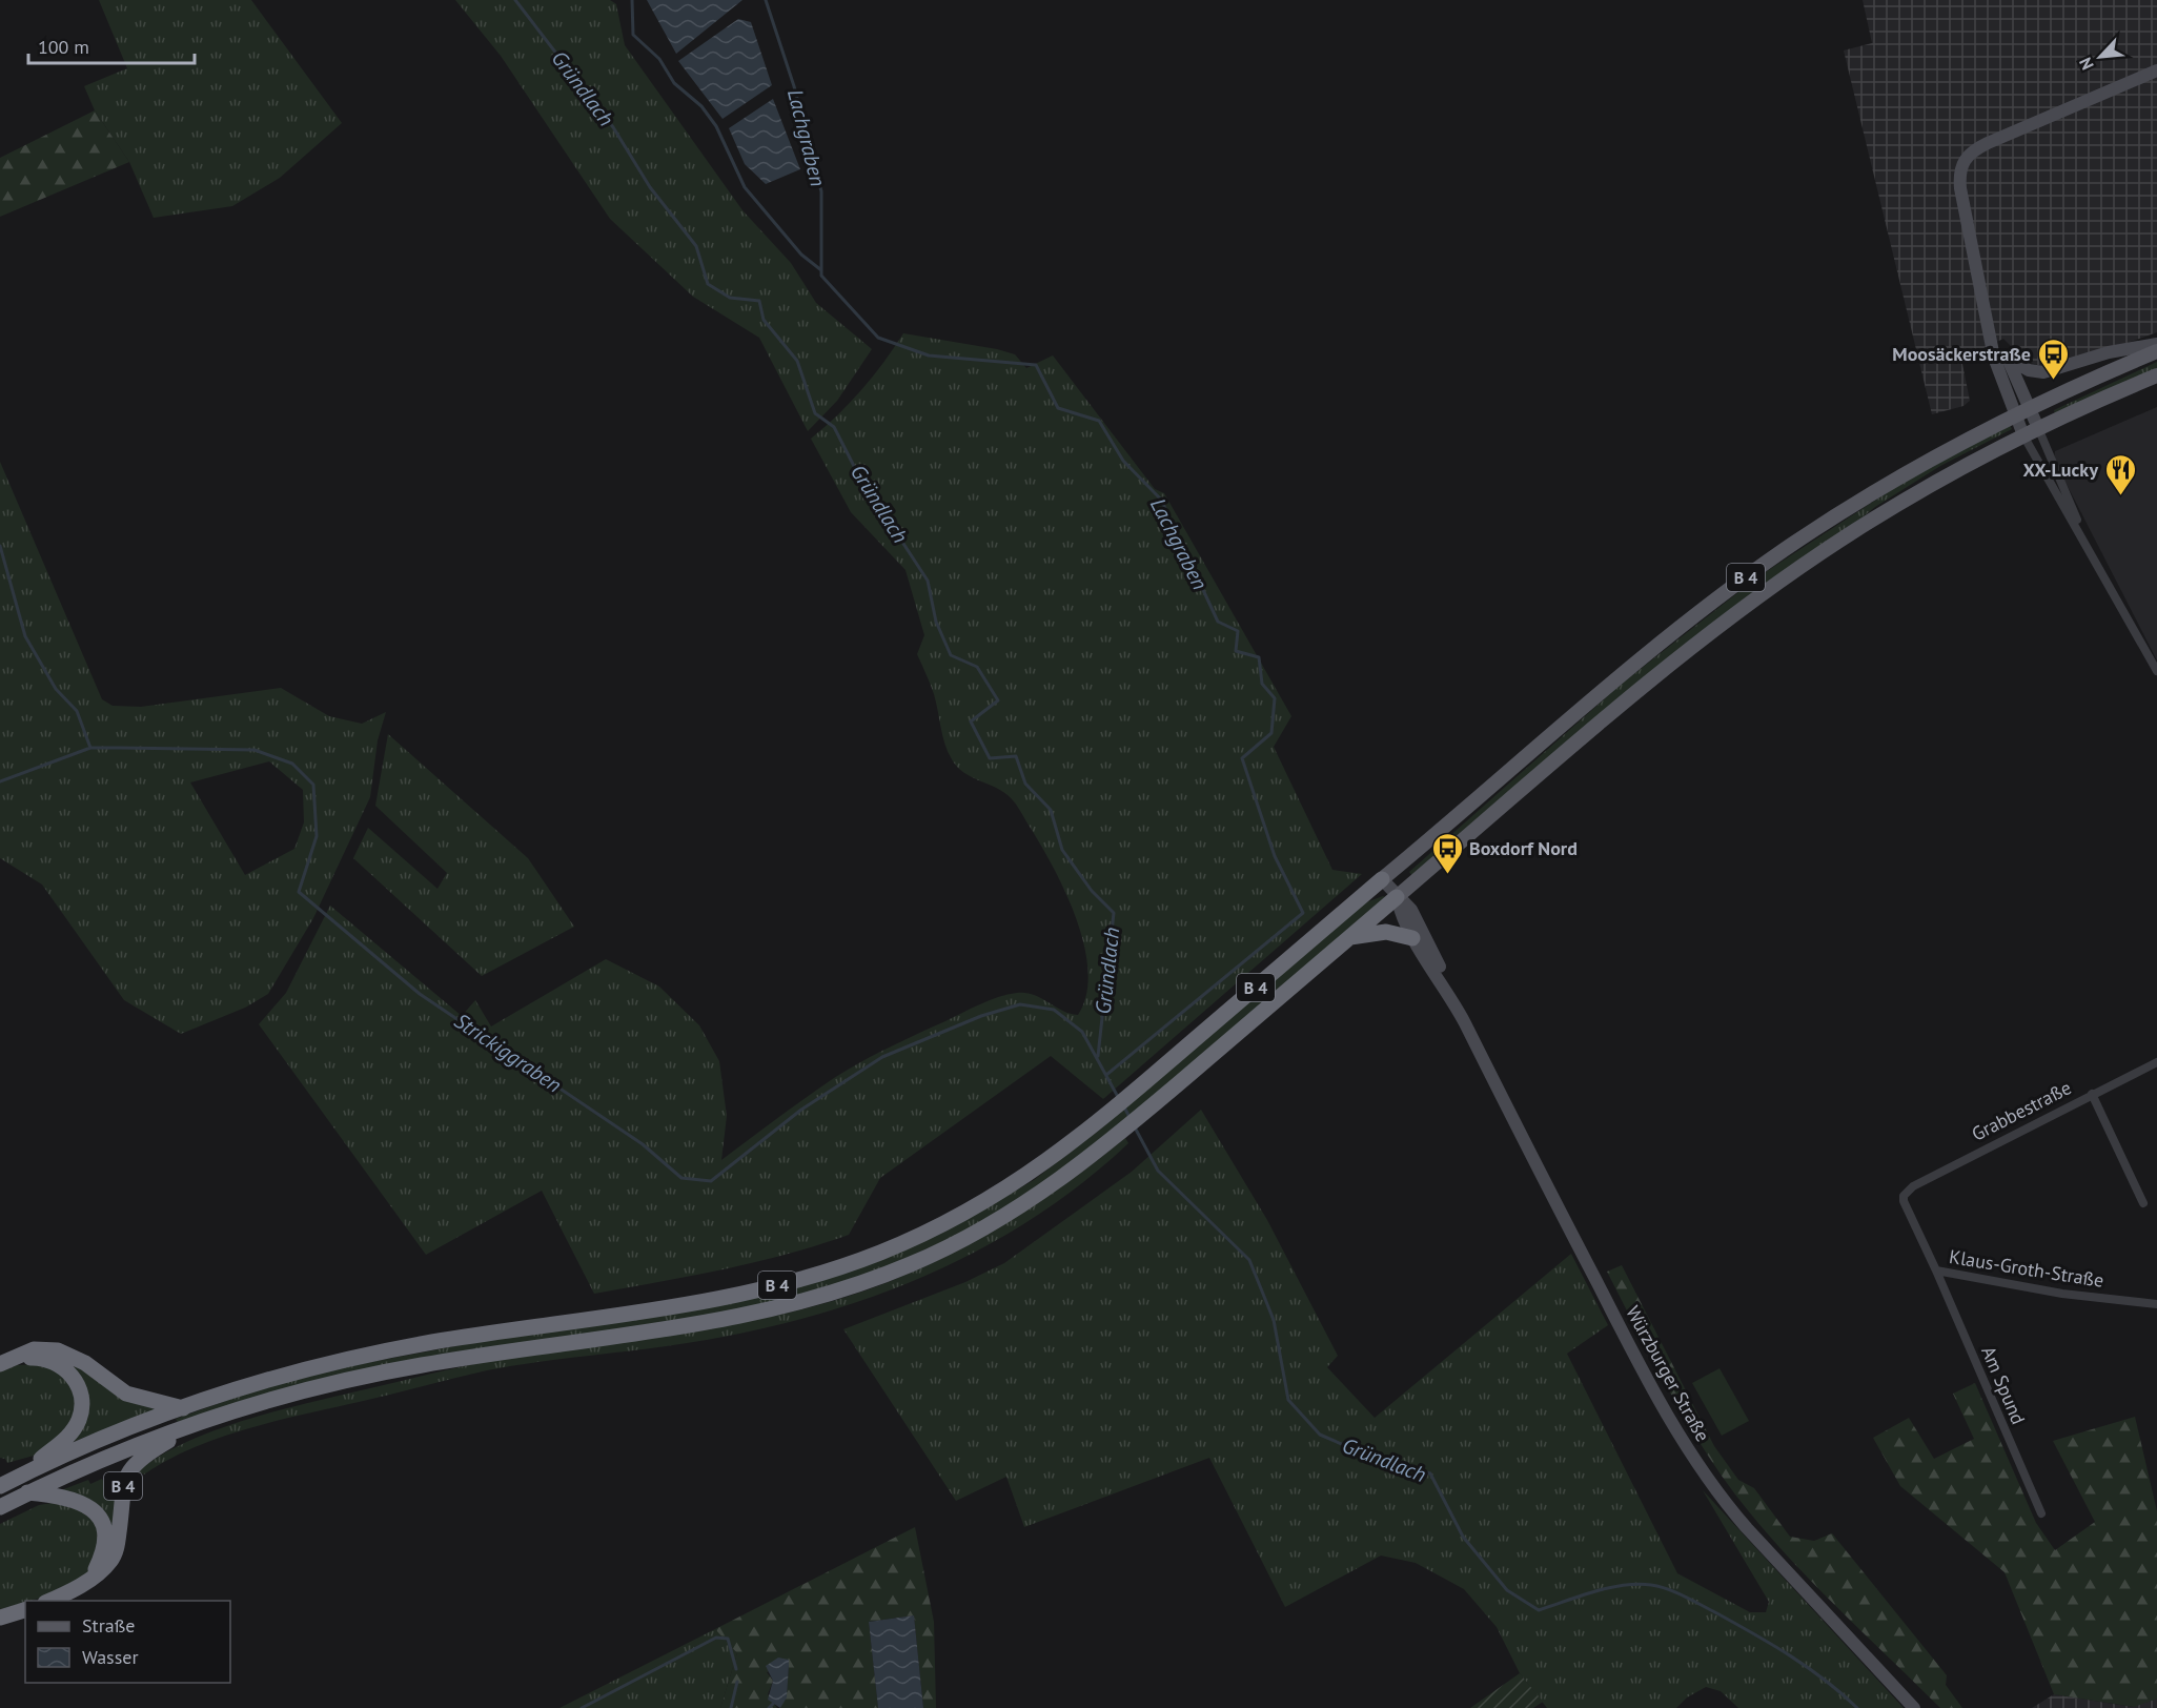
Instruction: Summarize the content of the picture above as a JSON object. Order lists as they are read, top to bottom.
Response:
{
  "streets": {
    "highway": ["B 4"],
    "main road": ["Würzburger Straße"],
    "street": ["Grabbestraße", "Klaus-Groth-Straße", "Am Spund"]
  },
  "crossings": [
    ["B 4", "Würzburger Straße"],
    ["Grabbestraße", "Klaus-Groth-Straße"],
    ["Klaus-Groth-Straße", "Am Spund"]
  ],
  "water": ["Gründlach", "Lachgraben", "Strickiggraben"],
  "places": {
    "bus stop": ["Moosäckerstraße", "Boxdorf Nord"],
    "restaurant": ["XX-Lucky"]
  },
  "legend": ["Straße", "Wasser"],
  "scale_bar": "100 m",
  "north": "bottom left"
}
